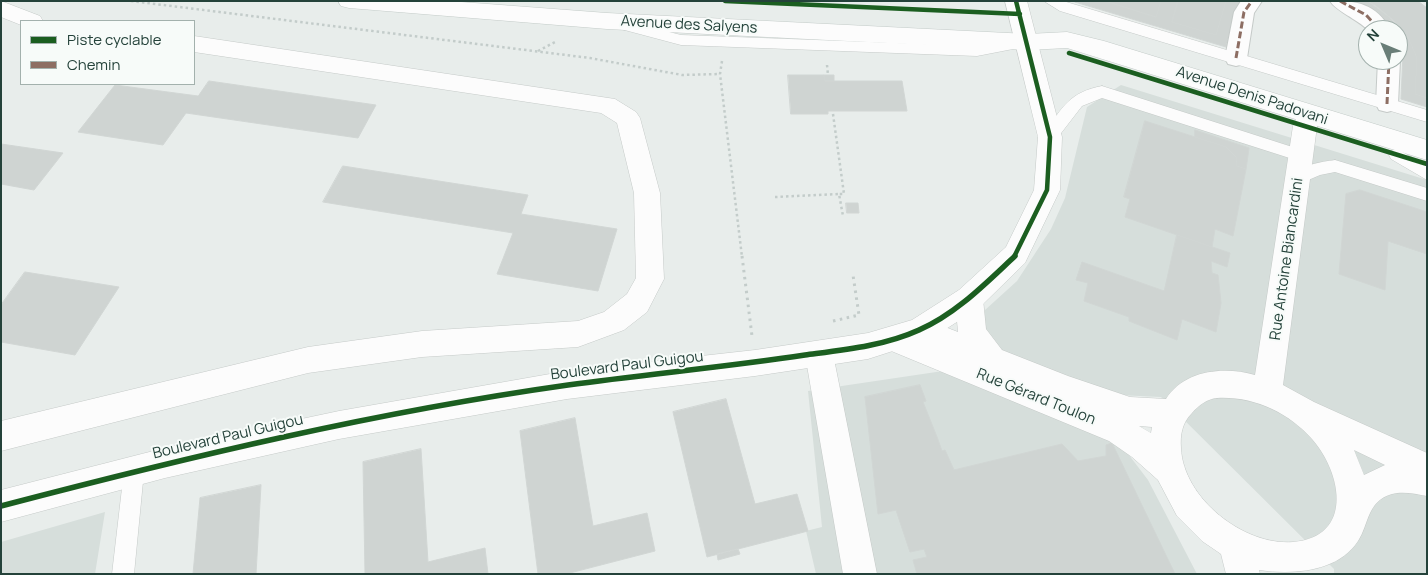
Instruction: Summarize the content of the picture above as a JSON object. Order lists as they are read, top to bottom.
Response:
{
  "streets": {
    "street": [
      "Avenue des Salyens",
      "Avenue Denis Padovani",
      "Rue Antoine Biancardini",
      "Boulevard Paul Guigou",
      "Rue Gérard Toulon"
    ]
  },
  "crossings": [
    ["Avenue des Salyens", "Avenue Denis Padovani"],
    ["Avenue des Salyens", "Boulevard Paul Guigou"],
    ["Avenue Denis Padovani", "Rue Antoine Biancardini"],
    ["Avenue Denis Padovani", "Boulevard Paul Guigou"],
    ["Boulevard Paul Guigou", "Rue Gérard Toulon"]
  ],
  "legend": ["Piste cyclable", "Chemin"],
  "north": "top left"
}
